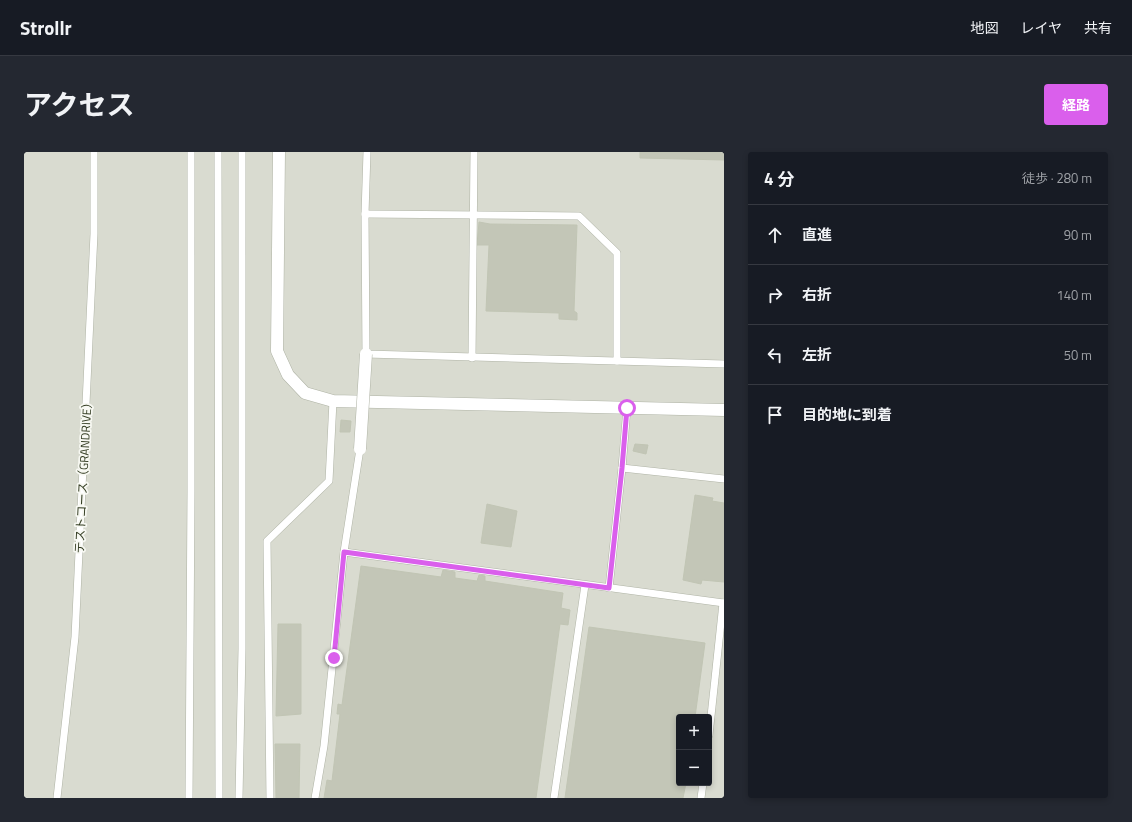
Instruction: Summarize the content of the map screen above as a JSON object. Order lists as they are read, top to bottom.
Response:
{
  "streets": {
    "lane": ["テストコース（GRANDRIVE）"]
  },
  "page": {
    "header": "Strollr",
    "nav": ["地図", "レイヤ", "共有"],
    "title": "アクセス",
    "buttons": "経路",
    "heading": ["4 分", "徒歩 · 280 m"],
    "list": [
      ["直進", "90 m"],
      ["右折", "140 m"],
      ["左折", "50 m"],
      "目的地に到着"
    ],
    "map_buttons": ["+", "−"]
  }
}
